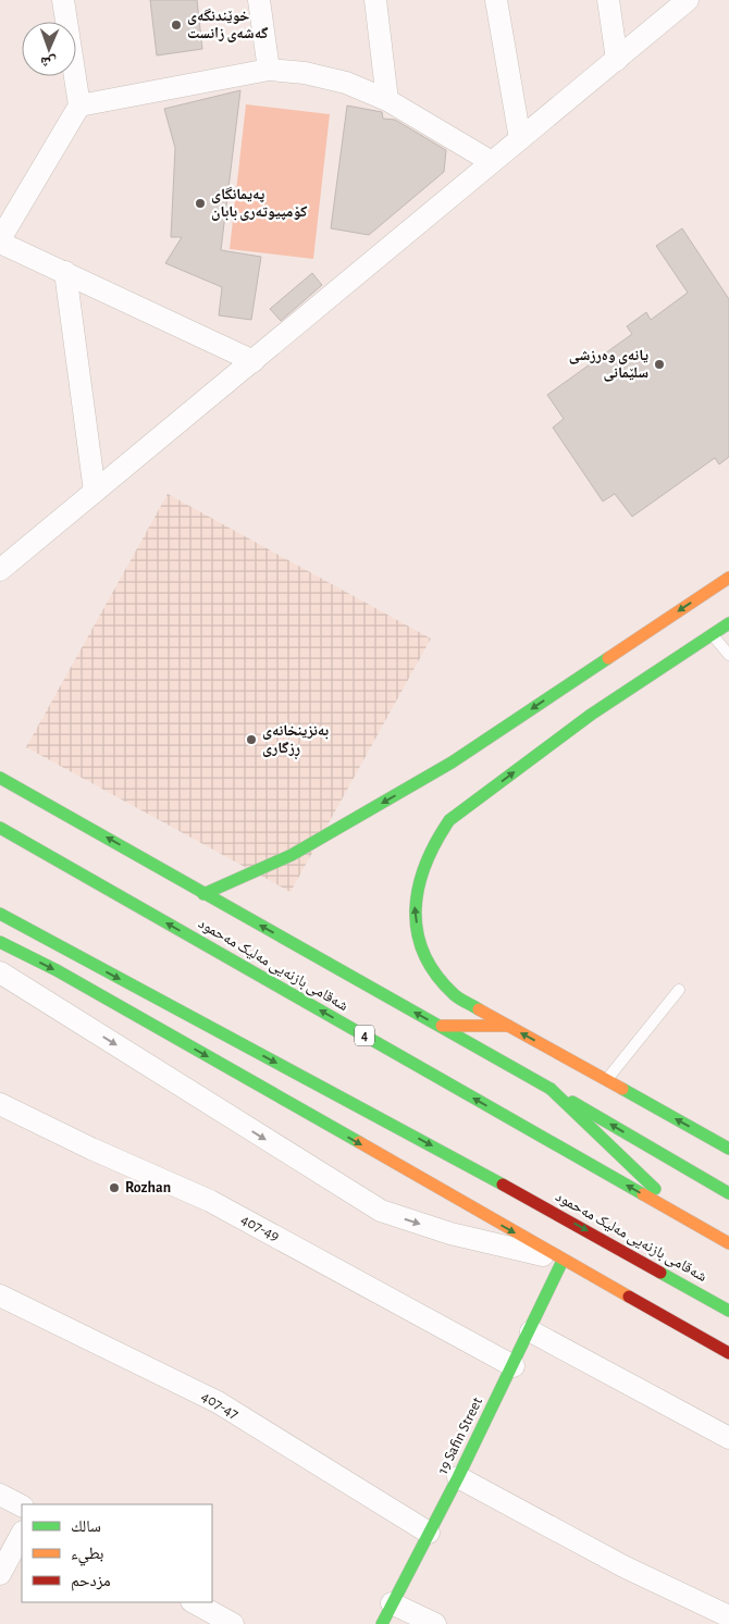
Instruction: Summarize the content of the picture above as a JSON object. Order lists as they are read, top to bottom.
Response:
{
  "streets": {
    "main road": ["شەقامی بازنەیی مەلیک مەحمود", "4", "19 Safin Street"],
    "street": ["407-49", "407-47"]
  },
  "crossings": [
    ["407-49", "19 Safin Street"],
    ["407-47", "19 Safin Street"]
  ],
  "places": [
    "خوێندنگەی گەشەی زانست",
    "پەیمانگای کۆمپیوتەری بابان",
    "یانەی وەرزشی سلێمانی",
    "بەنزینخانەی ڕزگاری",
    "Rozhan"
  ],
  "legend": ["سالك", "بطيء", "مزدحم"],
  "north": "bottom"
}
